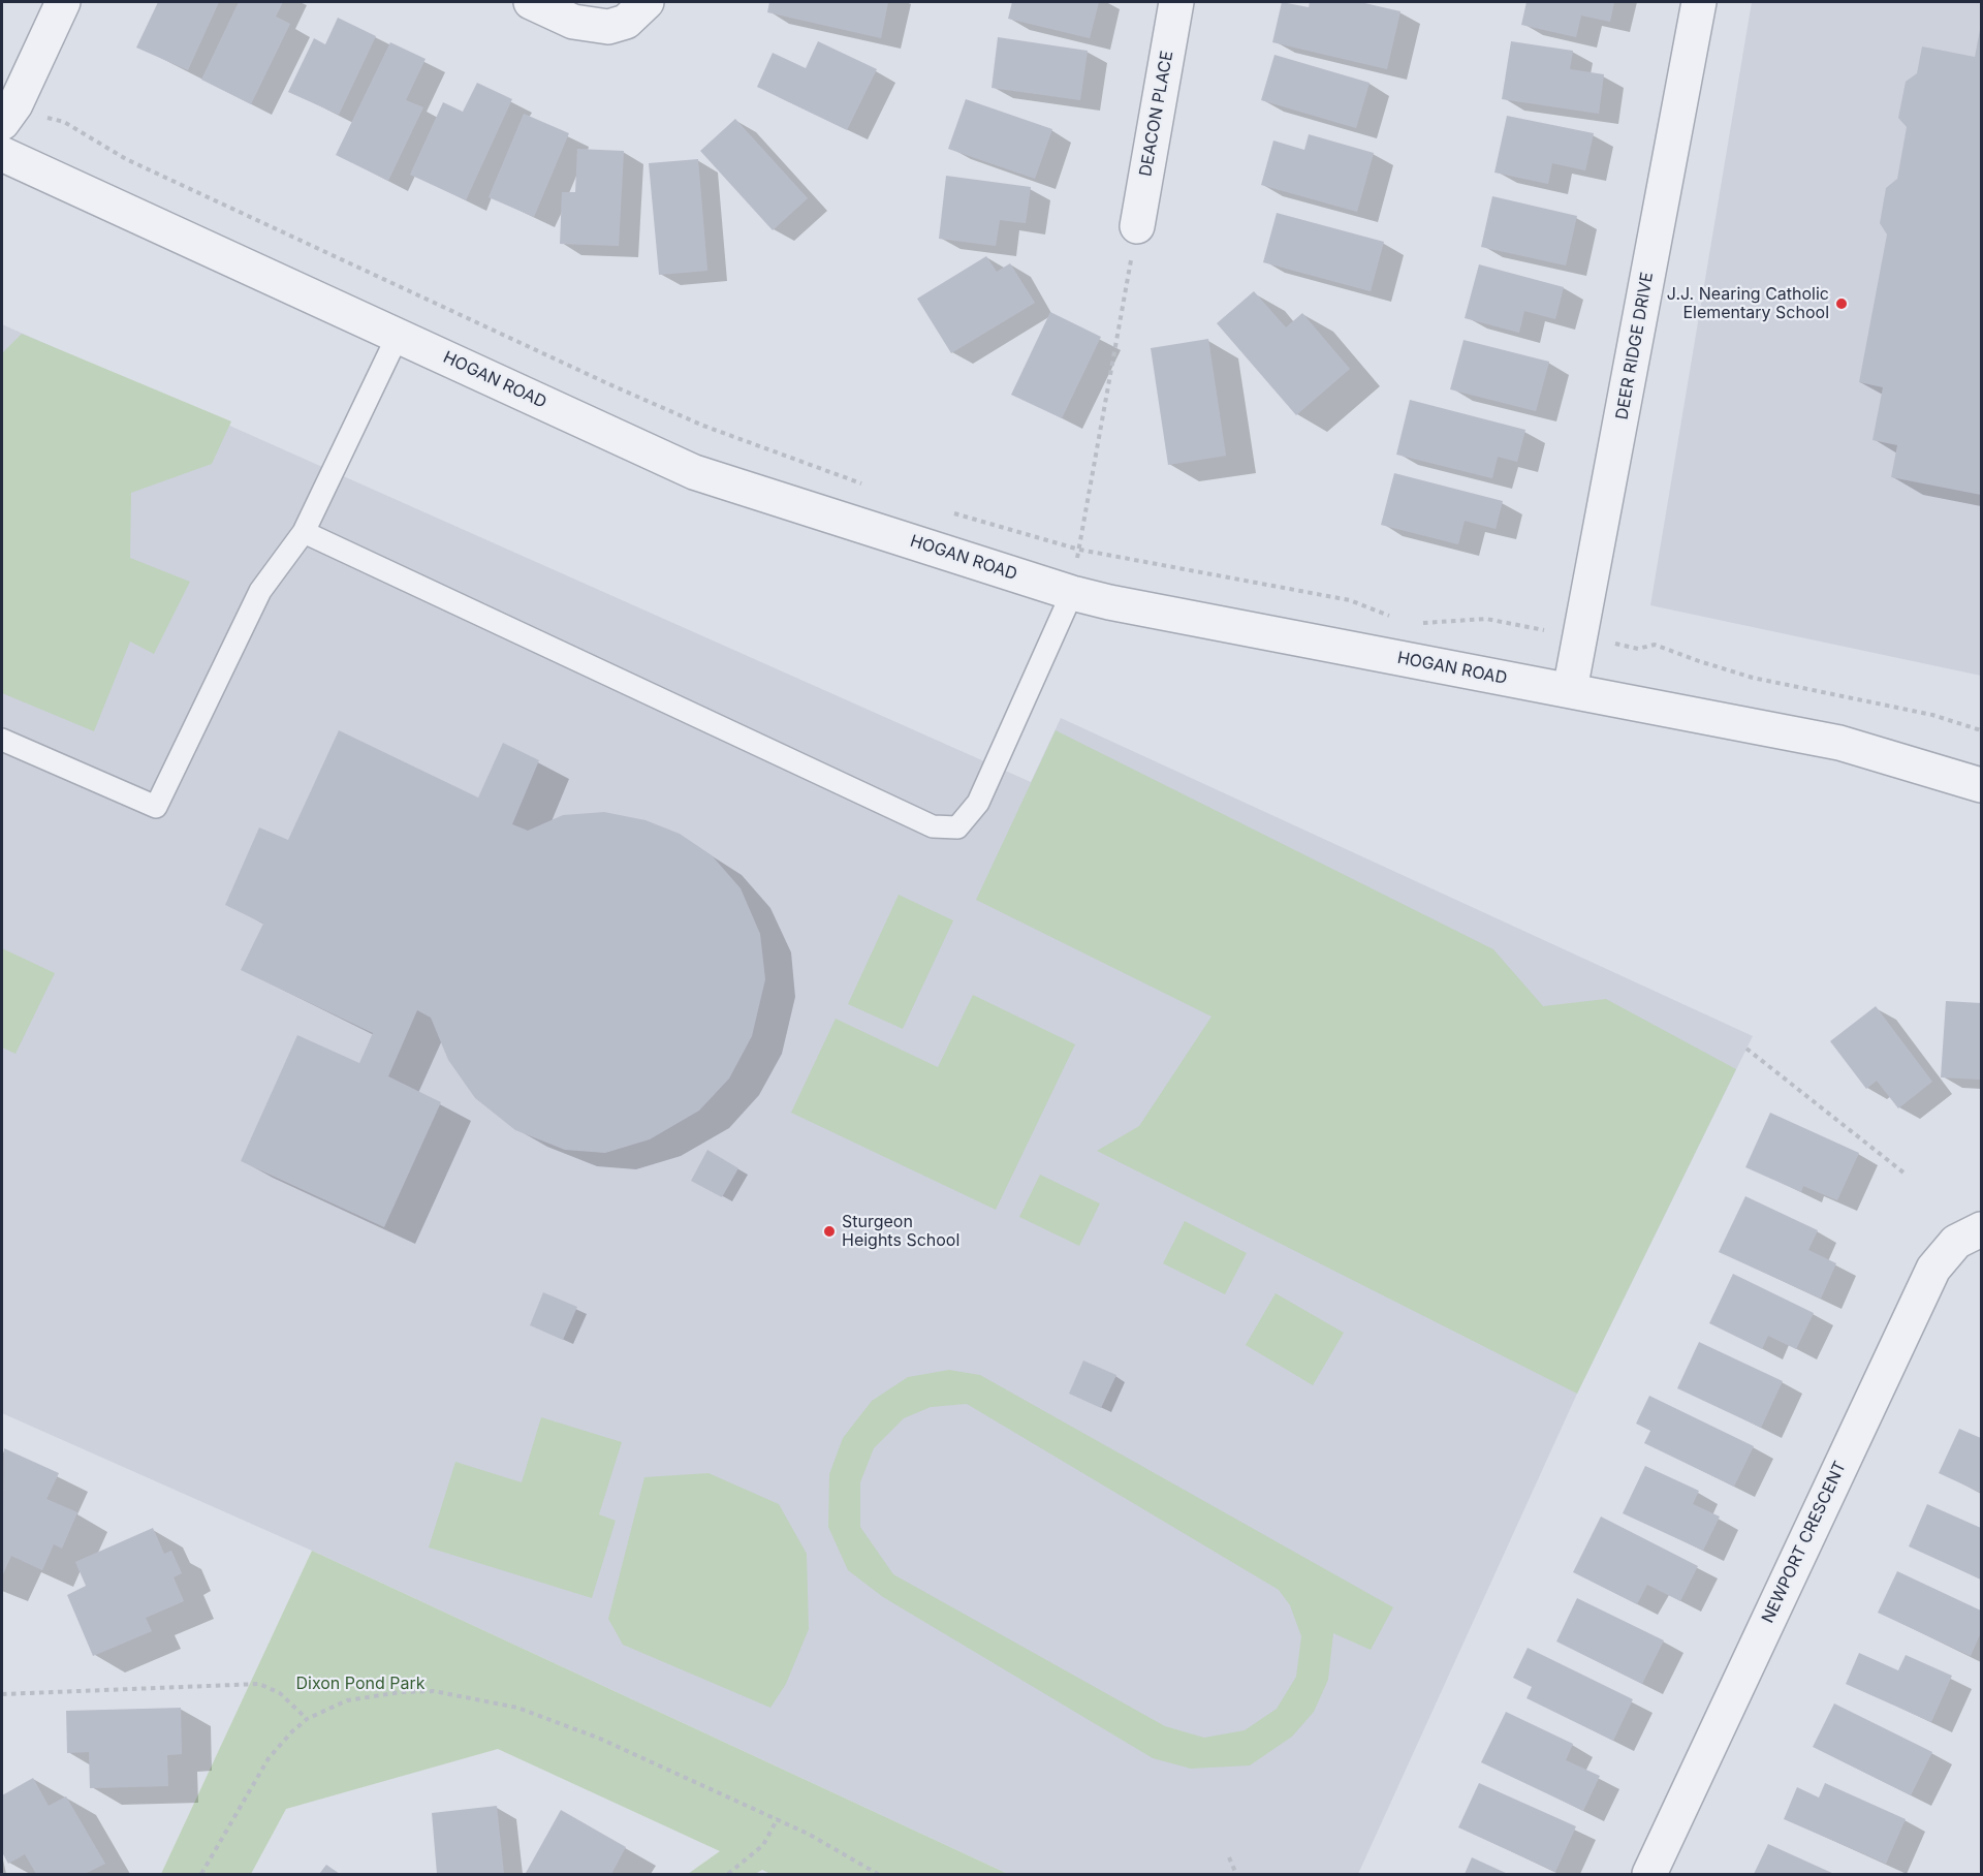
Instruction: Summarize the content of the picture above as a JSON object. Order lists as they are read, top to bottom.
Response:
{
  "streets": {
    "street": [
      "DEACON PLACE",
      "DEER RIDGE DRIVE",
      "HOGAN ROAD",
      "NEWPORT CRESCENT"
    ]
  },
  "crossings": [
    ["DEER RIDGE DRIVE", "HOGAN ROAD"]
  ],
  "parks": ["Dixon Pond Park"],
  "places": ["J.J. Nearing Catholic Elementary School", "Sturgeon Heights School"]
}
